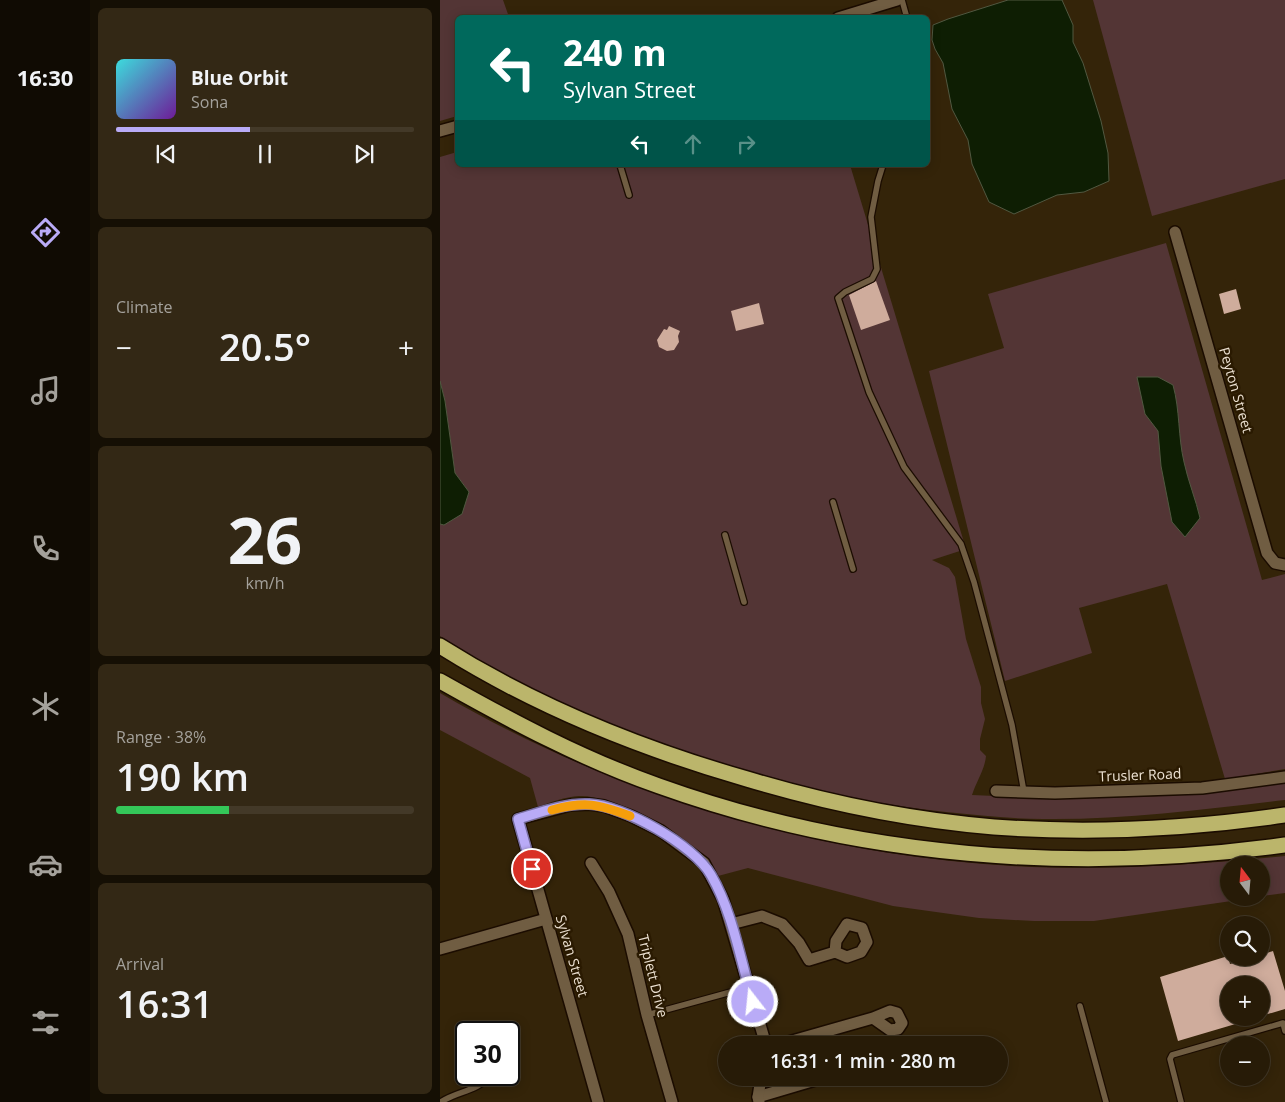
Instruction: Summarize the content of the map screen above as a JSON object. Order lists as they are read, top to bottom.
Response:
{
  "streets": {
    "street": [
      "Peyton Street",
      "Trusler Road",
      "Sylvan Street",
      "Triplett Drive"
    ]
  },
  "north": "top",
  "page": {
    "tabs": "16:30",
    "turn": ["240 m", "Sylvan Street"],
    "song": ["Blue Orbit", "Sona"],
    "tile": [
      "Climate",
      ["26", "km/h"],
      ["Range · 38%", "190 km"],
      ["Arrival", "16:31"]
    ],
    "heat": ["−", "20.5°", "+"],
    "map_buttons": ["+", "−"],
    "limit": "30",
    "trip": "16:31 · 1 min · 280 m"
  }
}
